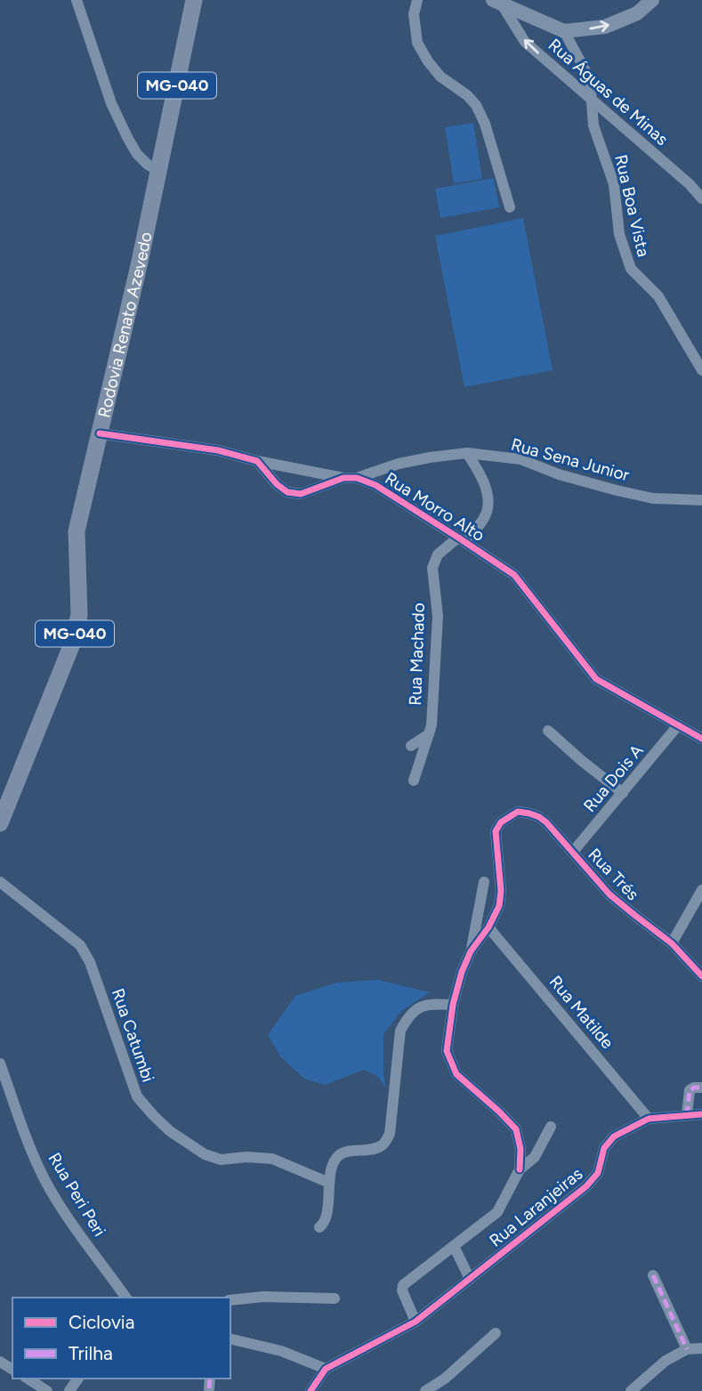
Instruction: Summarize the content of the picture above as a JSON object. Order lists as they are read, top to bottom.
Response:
{
  "streets": {
    "main road": ["MG-040", "Rodovia Renato Azevedo"],
    "street": [
      "Rua Águas de Minas",
      "Rua Boa Vista",
      "Rua Sena Junior",
      "Rua Morro Alto",
      "Rua Machado",
      "Rua Dois A",
      "Rua Trés",
      "Rua Matilde",
      "Rua Catumbi",
      "Rua Peri Peri",
      "Rua Laranjeiras"
    ]
  },
  "crossings": [
    ["Rua Águas de Minas", "Rua Boa Vista"],
    ["Rua Sena Junior", "Rua Morro Alto"],
    ["Rua Sena Junior", "Rua Machado"],
    ["Rua Morro Alto", "Rua Machado"],
    ["Rua Morro Alto", "Rua Dois A"],
    ["Rua Dois A", "Rua Trés"],
    ["Rua Trés", "Rua Matilde"],
    ["Rua Matilde", "Rua Laranjeiras"]
  ],
  "legend": ["Ciclovia", "Trilha"]
}
